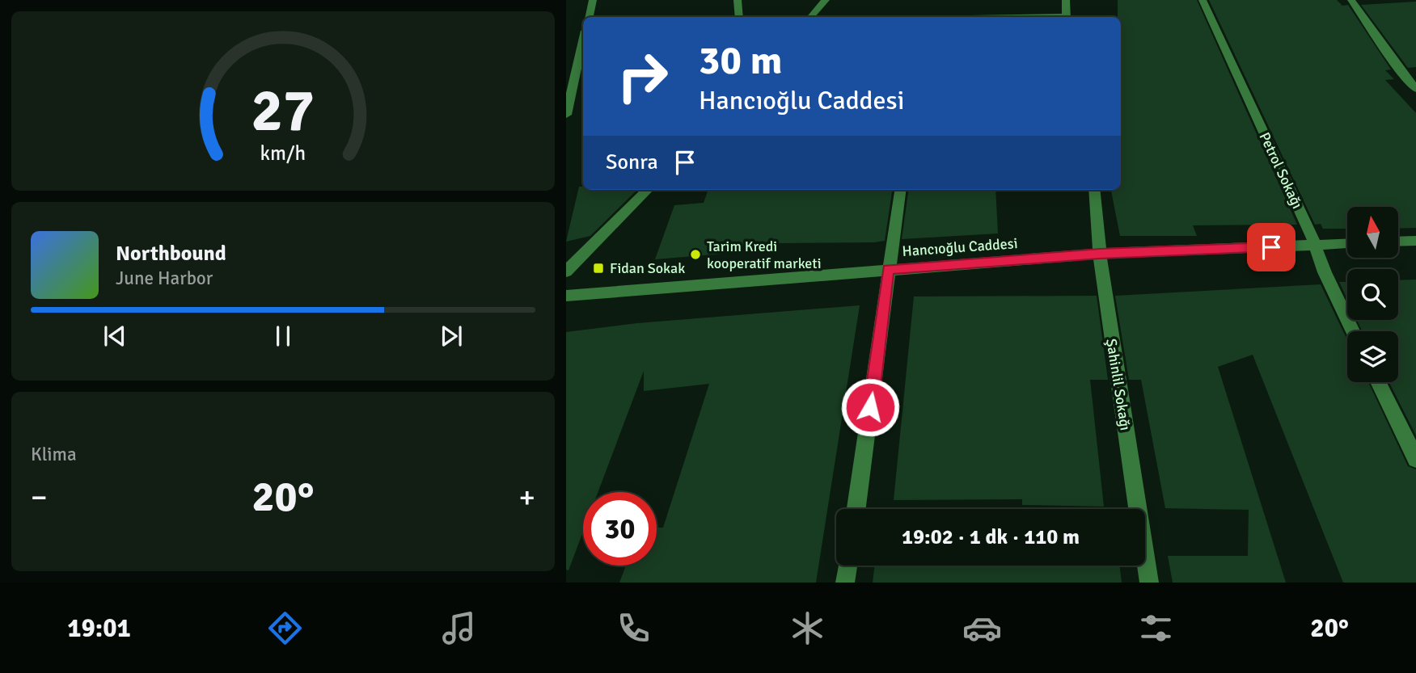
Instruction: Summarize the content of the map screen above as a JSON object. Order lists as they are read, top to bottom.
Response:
{
  "streets": {
    "street": ["Petrol Sokağı", "Hancıoğlu Caddesi", "Şahinlil Sokağı"]
  },
  "crossings": [
    ["Petrol Sokağı", "Hancıoğlu Caddesi"],
    ["Hancıoğlu Caddesi", "Şahinlil Sokağı"]
  ],
  "places": {
    "other": ["Tarim Kredi kooperatif marketi"],
    "transit": ["Fidan Sokak"]
  },
  "north": "top",
  "page": {
    "turn": ["30 m", "Hancıoğlu Caddesi"],
    "then": "Sonra",
    "song": ["Northbound", "June Harbor"],
    "tile": "Klima",
    "heat": ["−", "20°", "+"],
    "limit": "30",
    "trip": "19:02 · 1 dk · 110 m",
    "tabs": ["19:01", "20°"],
    "gauge": ["27", "km/h"]
  }
}
